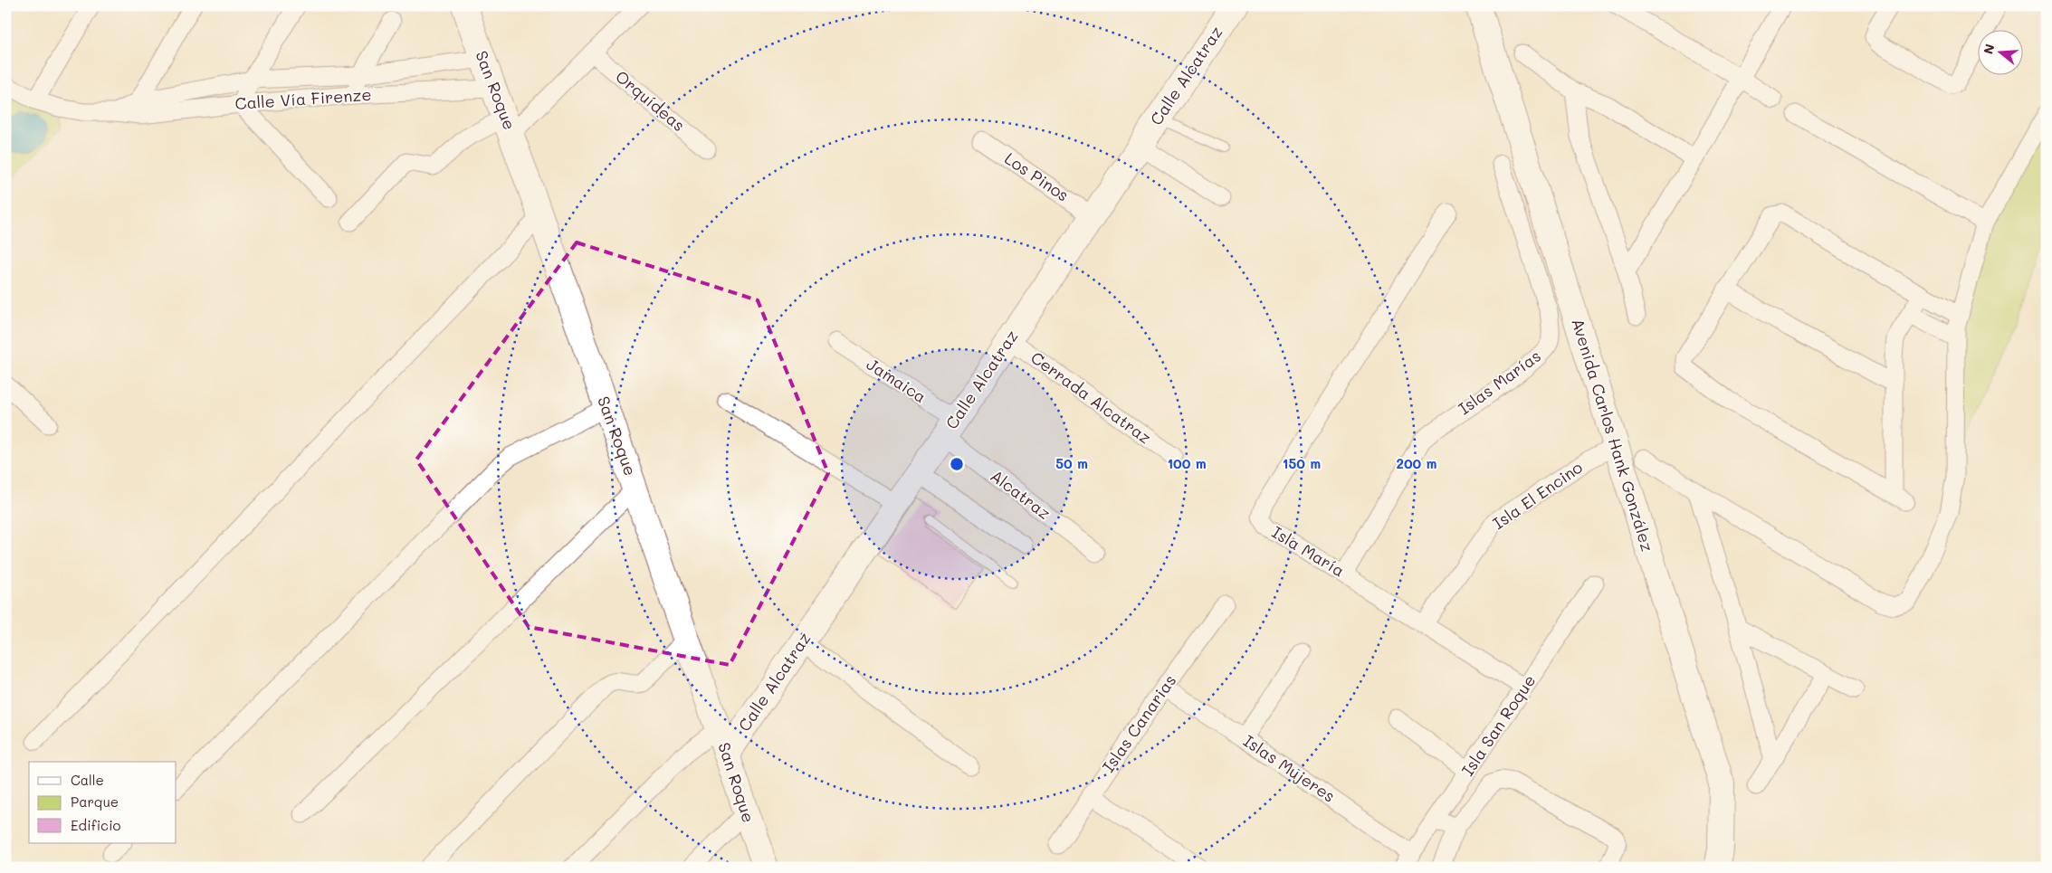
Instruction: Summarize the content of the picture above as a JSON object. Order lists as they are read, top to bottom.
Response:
{
  "streets": {
    "main road": ["Calle Alcatraz", "San Roque", "Avenida Carlos Hank González"],
    "street": [
      "Calle Vía Firenze",
      "Orquídeas",
      "Los Pinos",
      "Jamaica",
      "Islas Marías",
      "Cerrada Alcatraz",
      "Alcatraz",
      "Isla El Encino",
      "Isla María",
      "Islas Canarias",
      "Isla San Roque",
      "Islas Mujeres"
    ]
  },
  "crossings": [
    ["Calle Alcatraz", "San Roque"],
    ["Calle Alcatraz", "Los Pinos"],
    ["Calle Alcatraz", "Jamaica"],
    ["Calle Alcatraz", "Cerrada Alcatraz"],
    ["Calle Alcatraz", "Alcatraz"],
    ["San Roque", "Calle Vía Firenze"],
    ["Jamaica", "Alcatraz"],
    ["Islas Marías", "Isla María"],
    ["Avenida Carlos Hank González", "Isla El Encino"],
    ["Isla El Encino", "Isla María"],
    ["Isla María", "Isla San Roque"],
    ["Islas Canarias", "Islas Mujeres"],
    ["Isla San Roque", "Islas Mujeres"]
  ],
  "legend": ["Calle", "Parque", "Edificio"],
  "north": "left",
  "rings": [
    "50 m",
    "100 m",
    "150 m",
    "200 m"
  ]
}
